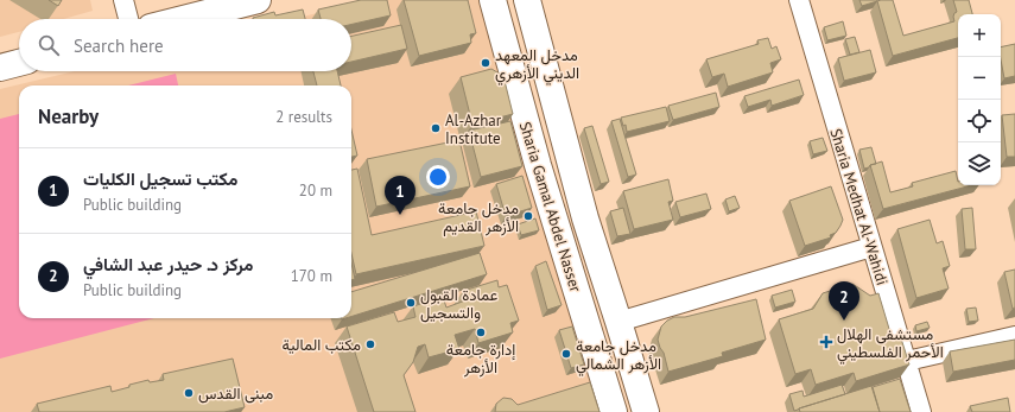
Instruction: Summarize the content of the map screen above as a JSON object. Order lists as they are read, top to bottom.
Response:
{
  "streets": {
    "main road": ["Sharia Gamal Abdel Nasser"],
    "street": ["Sharia Medhat Al-Wahidi"]
  },
  "places": {
    "other": [
      "مدخل المعهد الديني الأزهري",
      "Al-Azhar Institute",
      "مدخل جامعة الأزهر القديم",
      "عمادة القبول والتسجيل",
      "إدارة جامعة الأزهر",
      "مكتب المالية",
      "مدخل جامعة الأزهر الشمالي",
      "مبنى القدس"
    ],
    "health": ["مستشفى الهلال الأحمر الفلسطيني"]
  },
  "page": {
    "map_buttons": ["+", "−"],
    "search": "Search here",
    "heading": ["Nearby", "2 results"],
    "list": [
      {
        "mark": "1",
        "name": "مكتب تسجيل الكليات",
        "note": "Public building",
        "value": "20 m"
      },
      {
        "mark": "2",
        "name": "مركز د. حيدر عبد الشافي",
        "note": "Public building",
        "value": "170 m"
      }
    ],
    "pins": ["1", "2"]
  }
}
